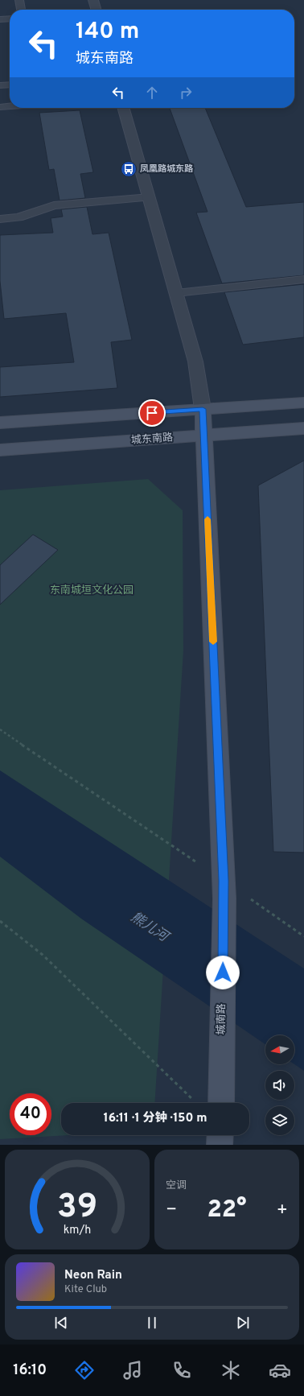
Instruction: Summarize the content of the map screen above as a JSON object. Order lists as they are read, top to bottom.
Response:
{
  "streets": {
    "street": ["城东南路", "城南路"]
  },
  "crossings": [
    ["城东南路", "城南路"]
  ],
  "water": ["熊儿河"],
  "parks": ["东南城垣文化公园"],
  "places": {
    "bus stop": ["凤凰路城东路"]
  },
  "north": "left",
  "page": {
    "turn": ["140 m", "城东南路"],
    "limit": "40",
    "trip": "16:11 · 1 分钟 · 150 m",
    "tile": "空调",
    "heat": ["−", "22°", "+"],
    "song": ["Neon Rain", "Kite Club"],
    "tabs": "16:10",
    "gauge": ["39", "km/h"]
  }
}
